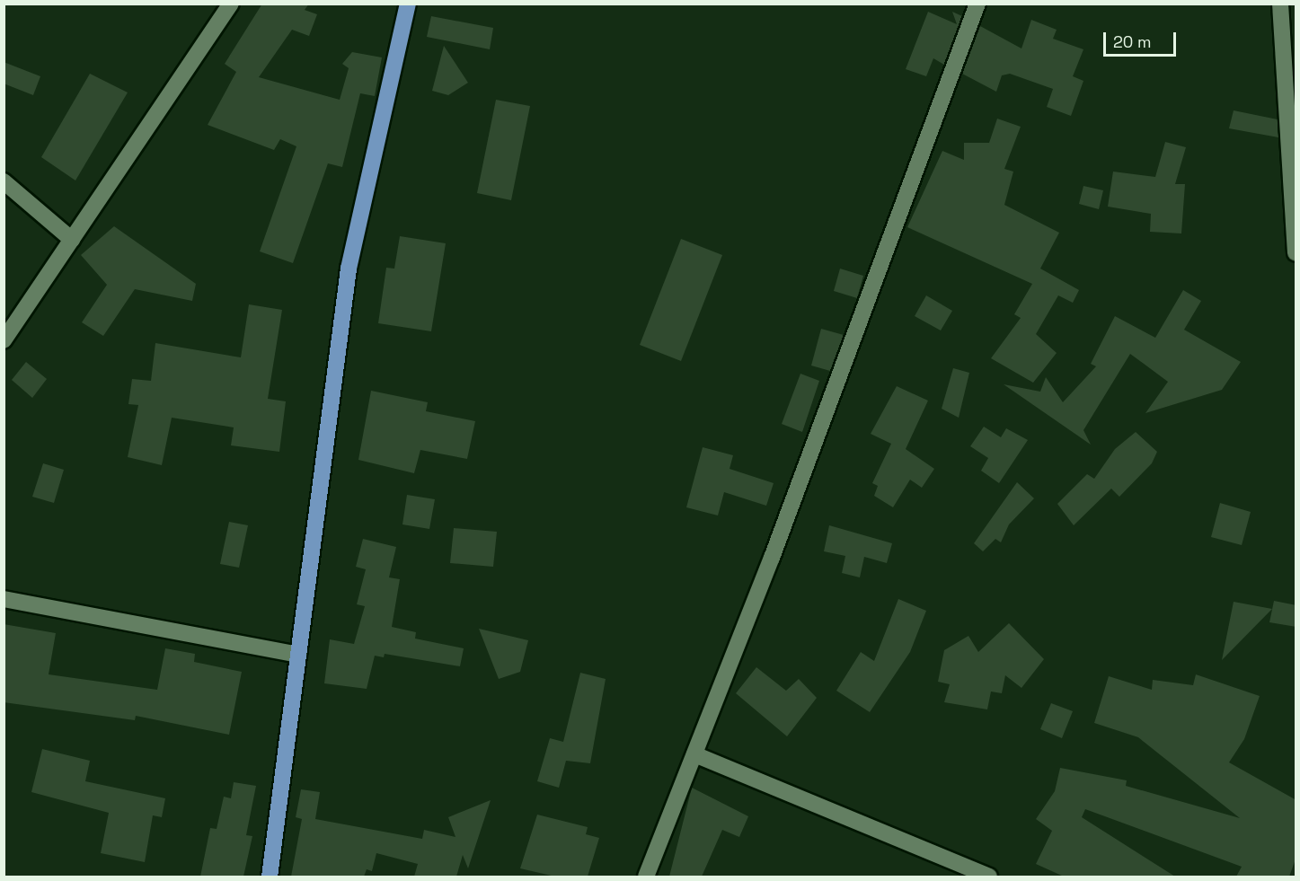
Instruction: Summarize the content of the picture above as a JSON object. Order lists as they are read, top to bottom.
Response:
{
  "scale_bar": "20 m"
}
